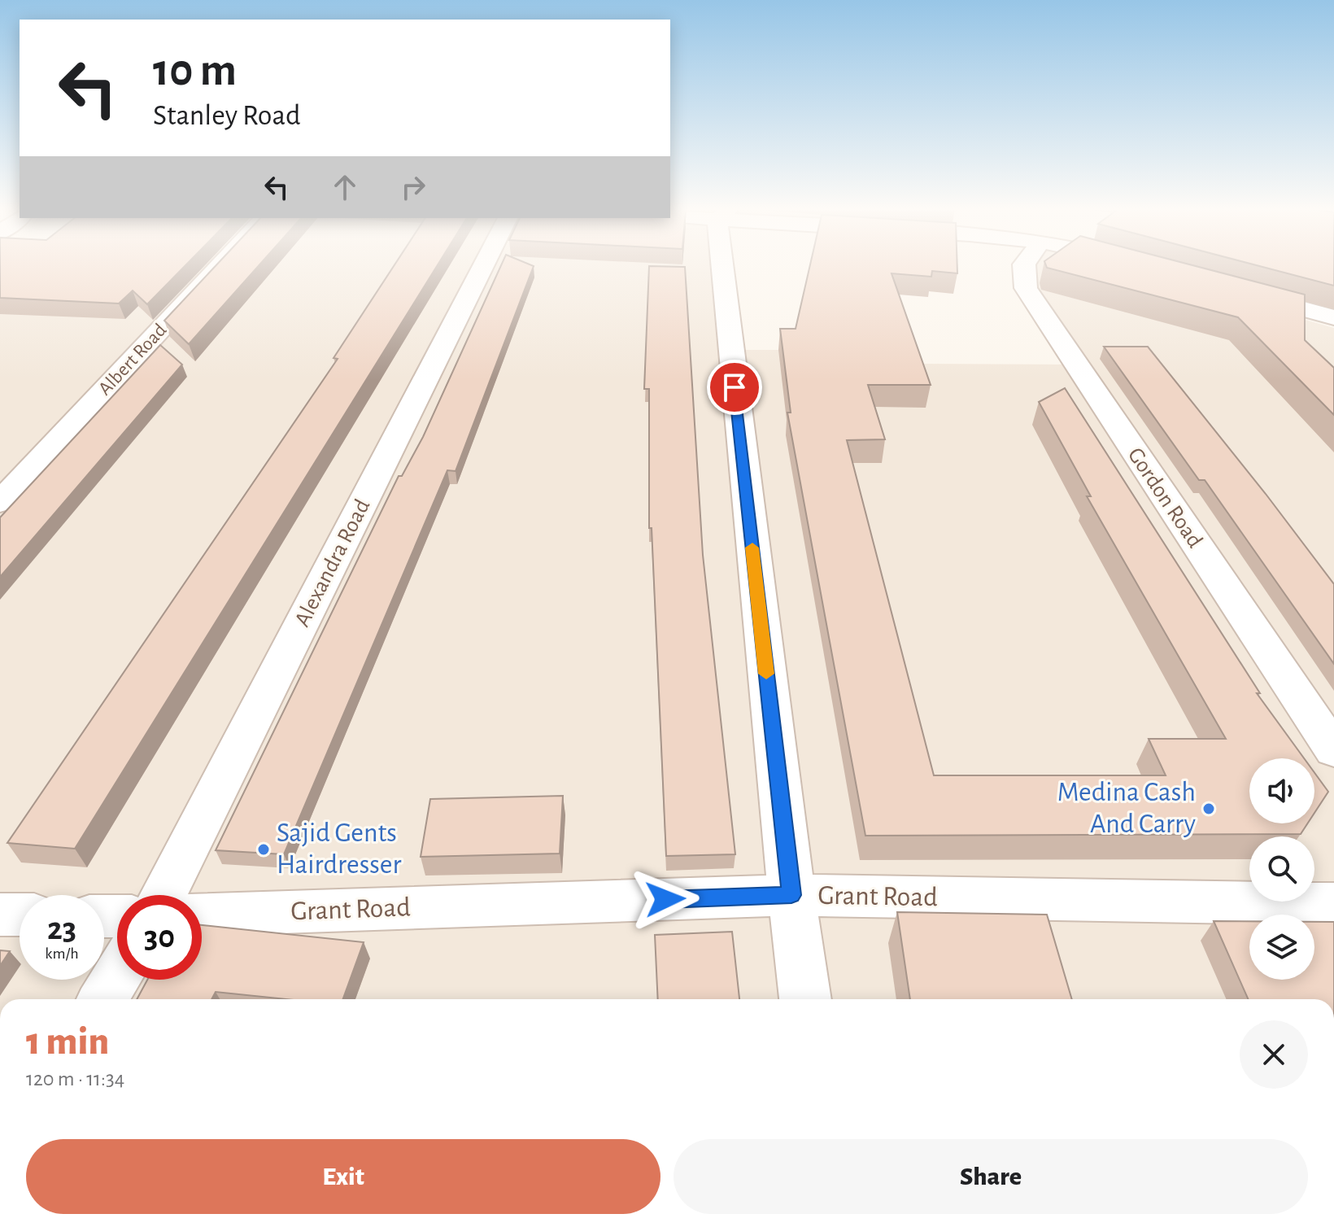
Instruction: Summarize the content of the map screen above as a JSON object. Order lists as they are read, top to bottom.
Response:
{
  "streets": {
    "street": [
      "Albert Road",
      "Gordon Road",
      "Alexandra Road",
      "Grant Road"
    ]
  },
  "places": ["Medina Cash And Carry", "Sajid Gents Hairdresser"],
  "page": {
    "turn": ["10 m", "Stanley Road"],
    "speed": "23 km/h",
    "limit": "30",
    "heading": ["1 min", "120 m · 11:34"],
    "buttons": ["Exit", "Share"]
  }
}
